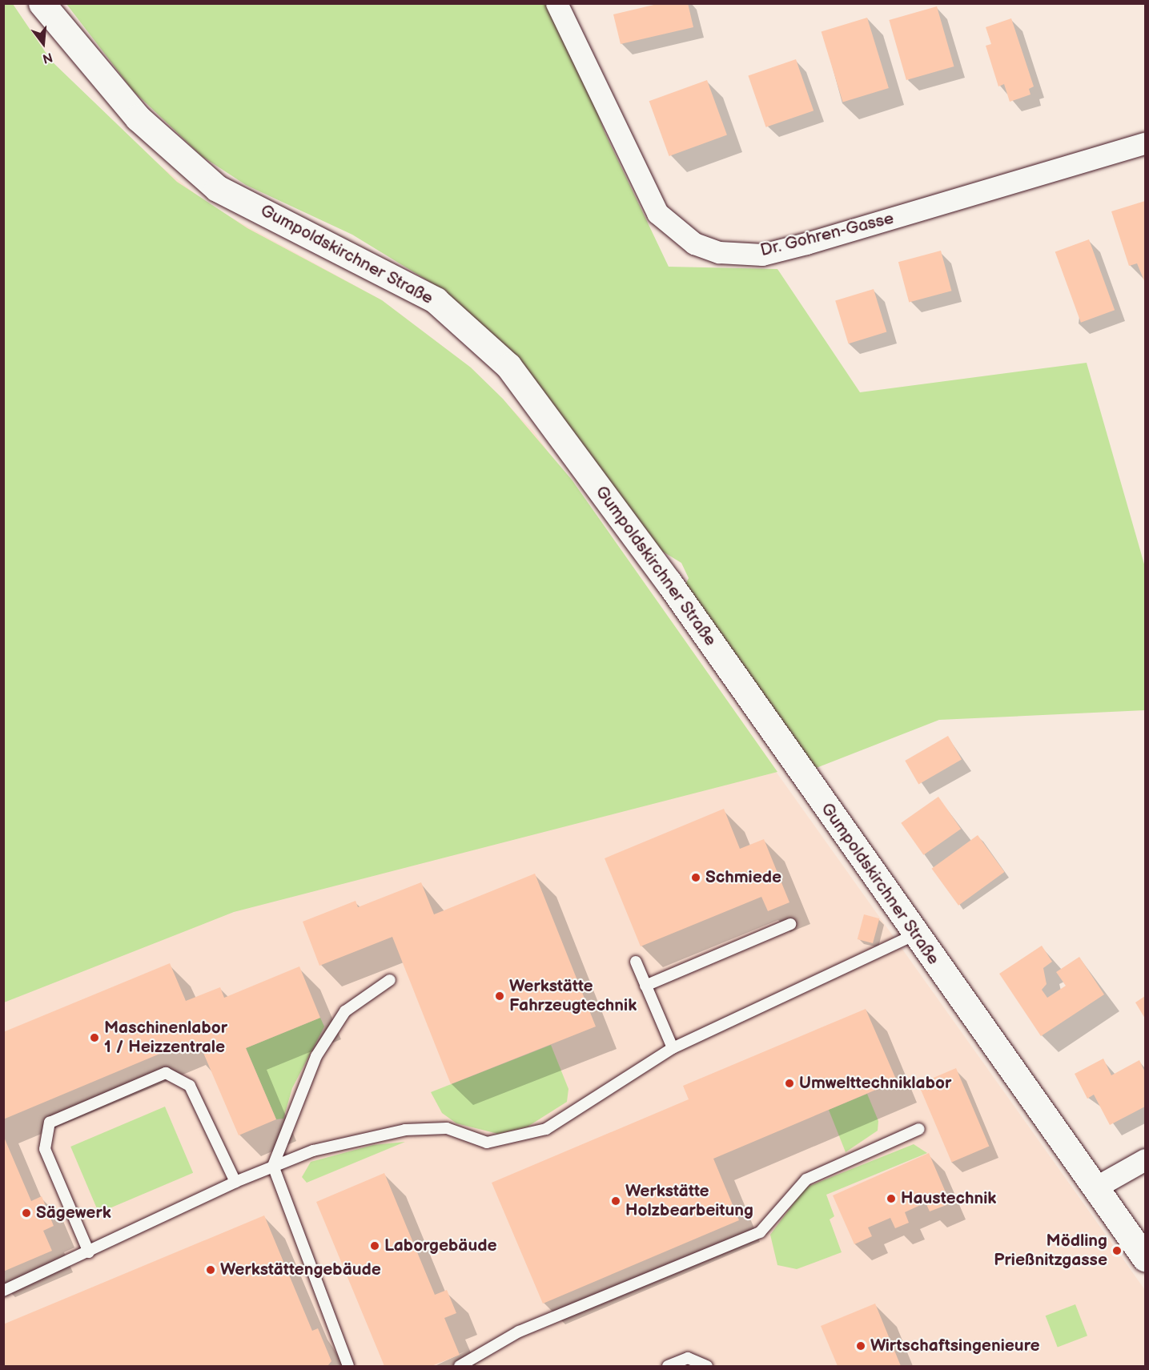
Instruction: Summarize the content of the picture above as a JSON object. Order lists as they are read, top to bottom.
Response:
{
  "streets": {
    "main road": ["Gumpoldskirchner Straße"],
    "street": ["Dr. Gohren-Gasse"]
  },
  "places": [
    "Schmiede",
    "Werkstätte Fahrzeugtechnik",
    "Maschinenlabor 1 / Heizzentrale",
    "Umwelttechniklabor",
    "Haustechnik",
    "Werkstätte Holzbearbeitung",
    "Sägewerk",
    "Laborgebäude",
    "Mödling Prießnitzgasse",
    "Werkstättengebäude",
    "Wirtschaftsingenieure"
  ],
  "north": "bottom"
}
